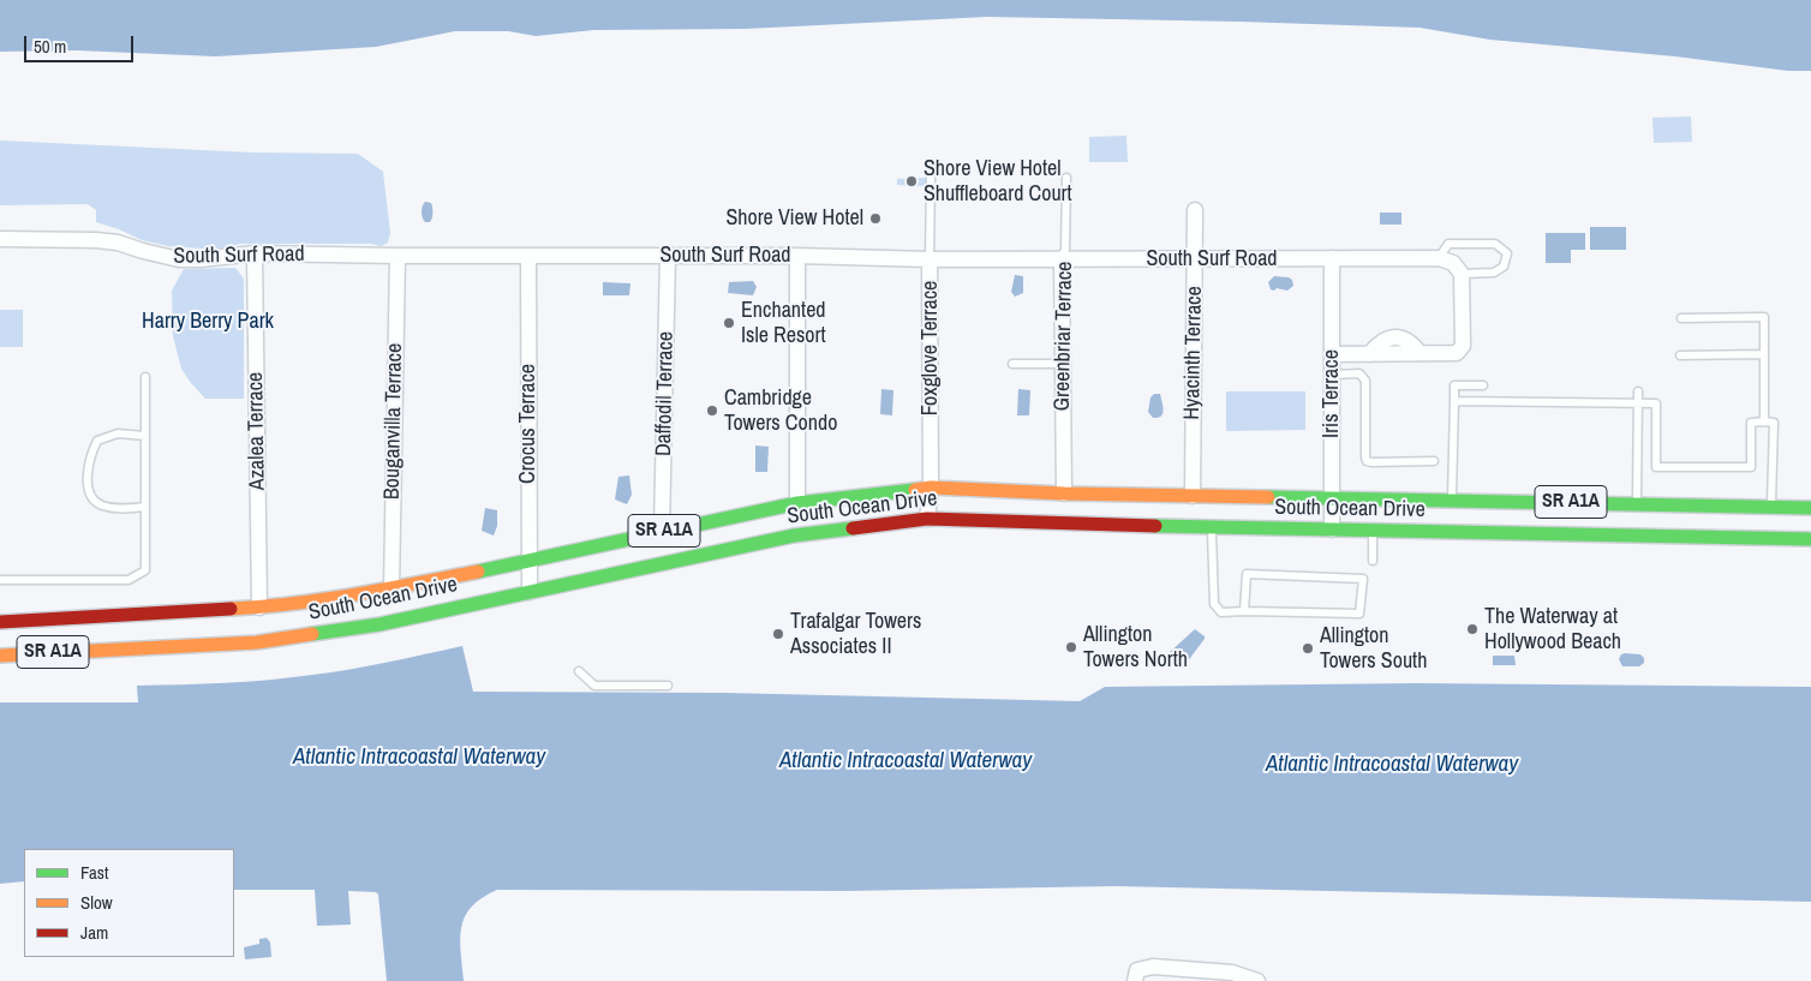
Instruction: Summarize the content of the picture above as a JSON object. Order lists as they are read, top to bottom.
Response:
{
  "streets": {
    "main road": ["SR A1A", "South Ocean Drive"],
    "street": [
      "South Surf Road",
      "Greenbriar Terrace",
      "Foxglove Terrace",
      "Hyacinth Terrace",
      "Daffodil Terrace",
      "Iris Terrace",
      "Bouganvilla Terrace",
      "Crocus Terrace",
      "Azalea Terrace"
    ]
  },
  "crossings": [
    ["South Surf Road", "Greenbriar Terrace"],
    ["South Surf Road", "Foxglove Terrace"],
    ["South Surf Road", "Hyacinth Terrace"],
    ["South Surf Road", "Daffodil Terrace"],
    ["South Surf Road", "Iris Terrace"],
    ["South Surf Road", "Bouganvilla Terrace"],
    ["South Surf Road", "Crocus Terrace"],
    ["South Surf Road", "Azalea Terrace"],
    ["Greenbriar Terrace", "South Ocean Drive"],
    ["Foxglove Terrace", "South Ocean Drive"],
    ["Hyacinth Terrace", "South Ocean Drive"],
    ["Daffodil Terrace", "South Ocean Drive"],
    ["Iris Terrace", "South Ocean Drive"],
    ["Bouganvilla Terrace", "South Ocean Drive"],
    ["Crocus Terrace", "South Ocean Drive"],
    ["Azalea Terrace", "South Ocean Drive"]
  ],
  "water": ["Atlantic Intracoastal Waterway"],
  "parks": ["Harry Berry Park"],
  "places": [
    "Shore View Hotel Shuffleboard Court",
    "Shore View Hotel",
    "Enchanted Isle Resort",
    "Cambridge Towers Condo",
    "The Waterway at Hollywood Beach",
    "Trafalgar Towers Associates II",
    "Allington Towers North",
    "Allington Towers South"
  ],
  "legend": ["Fast", "Slow", "Jam"],
  "scale_bar": "50 m"
}
